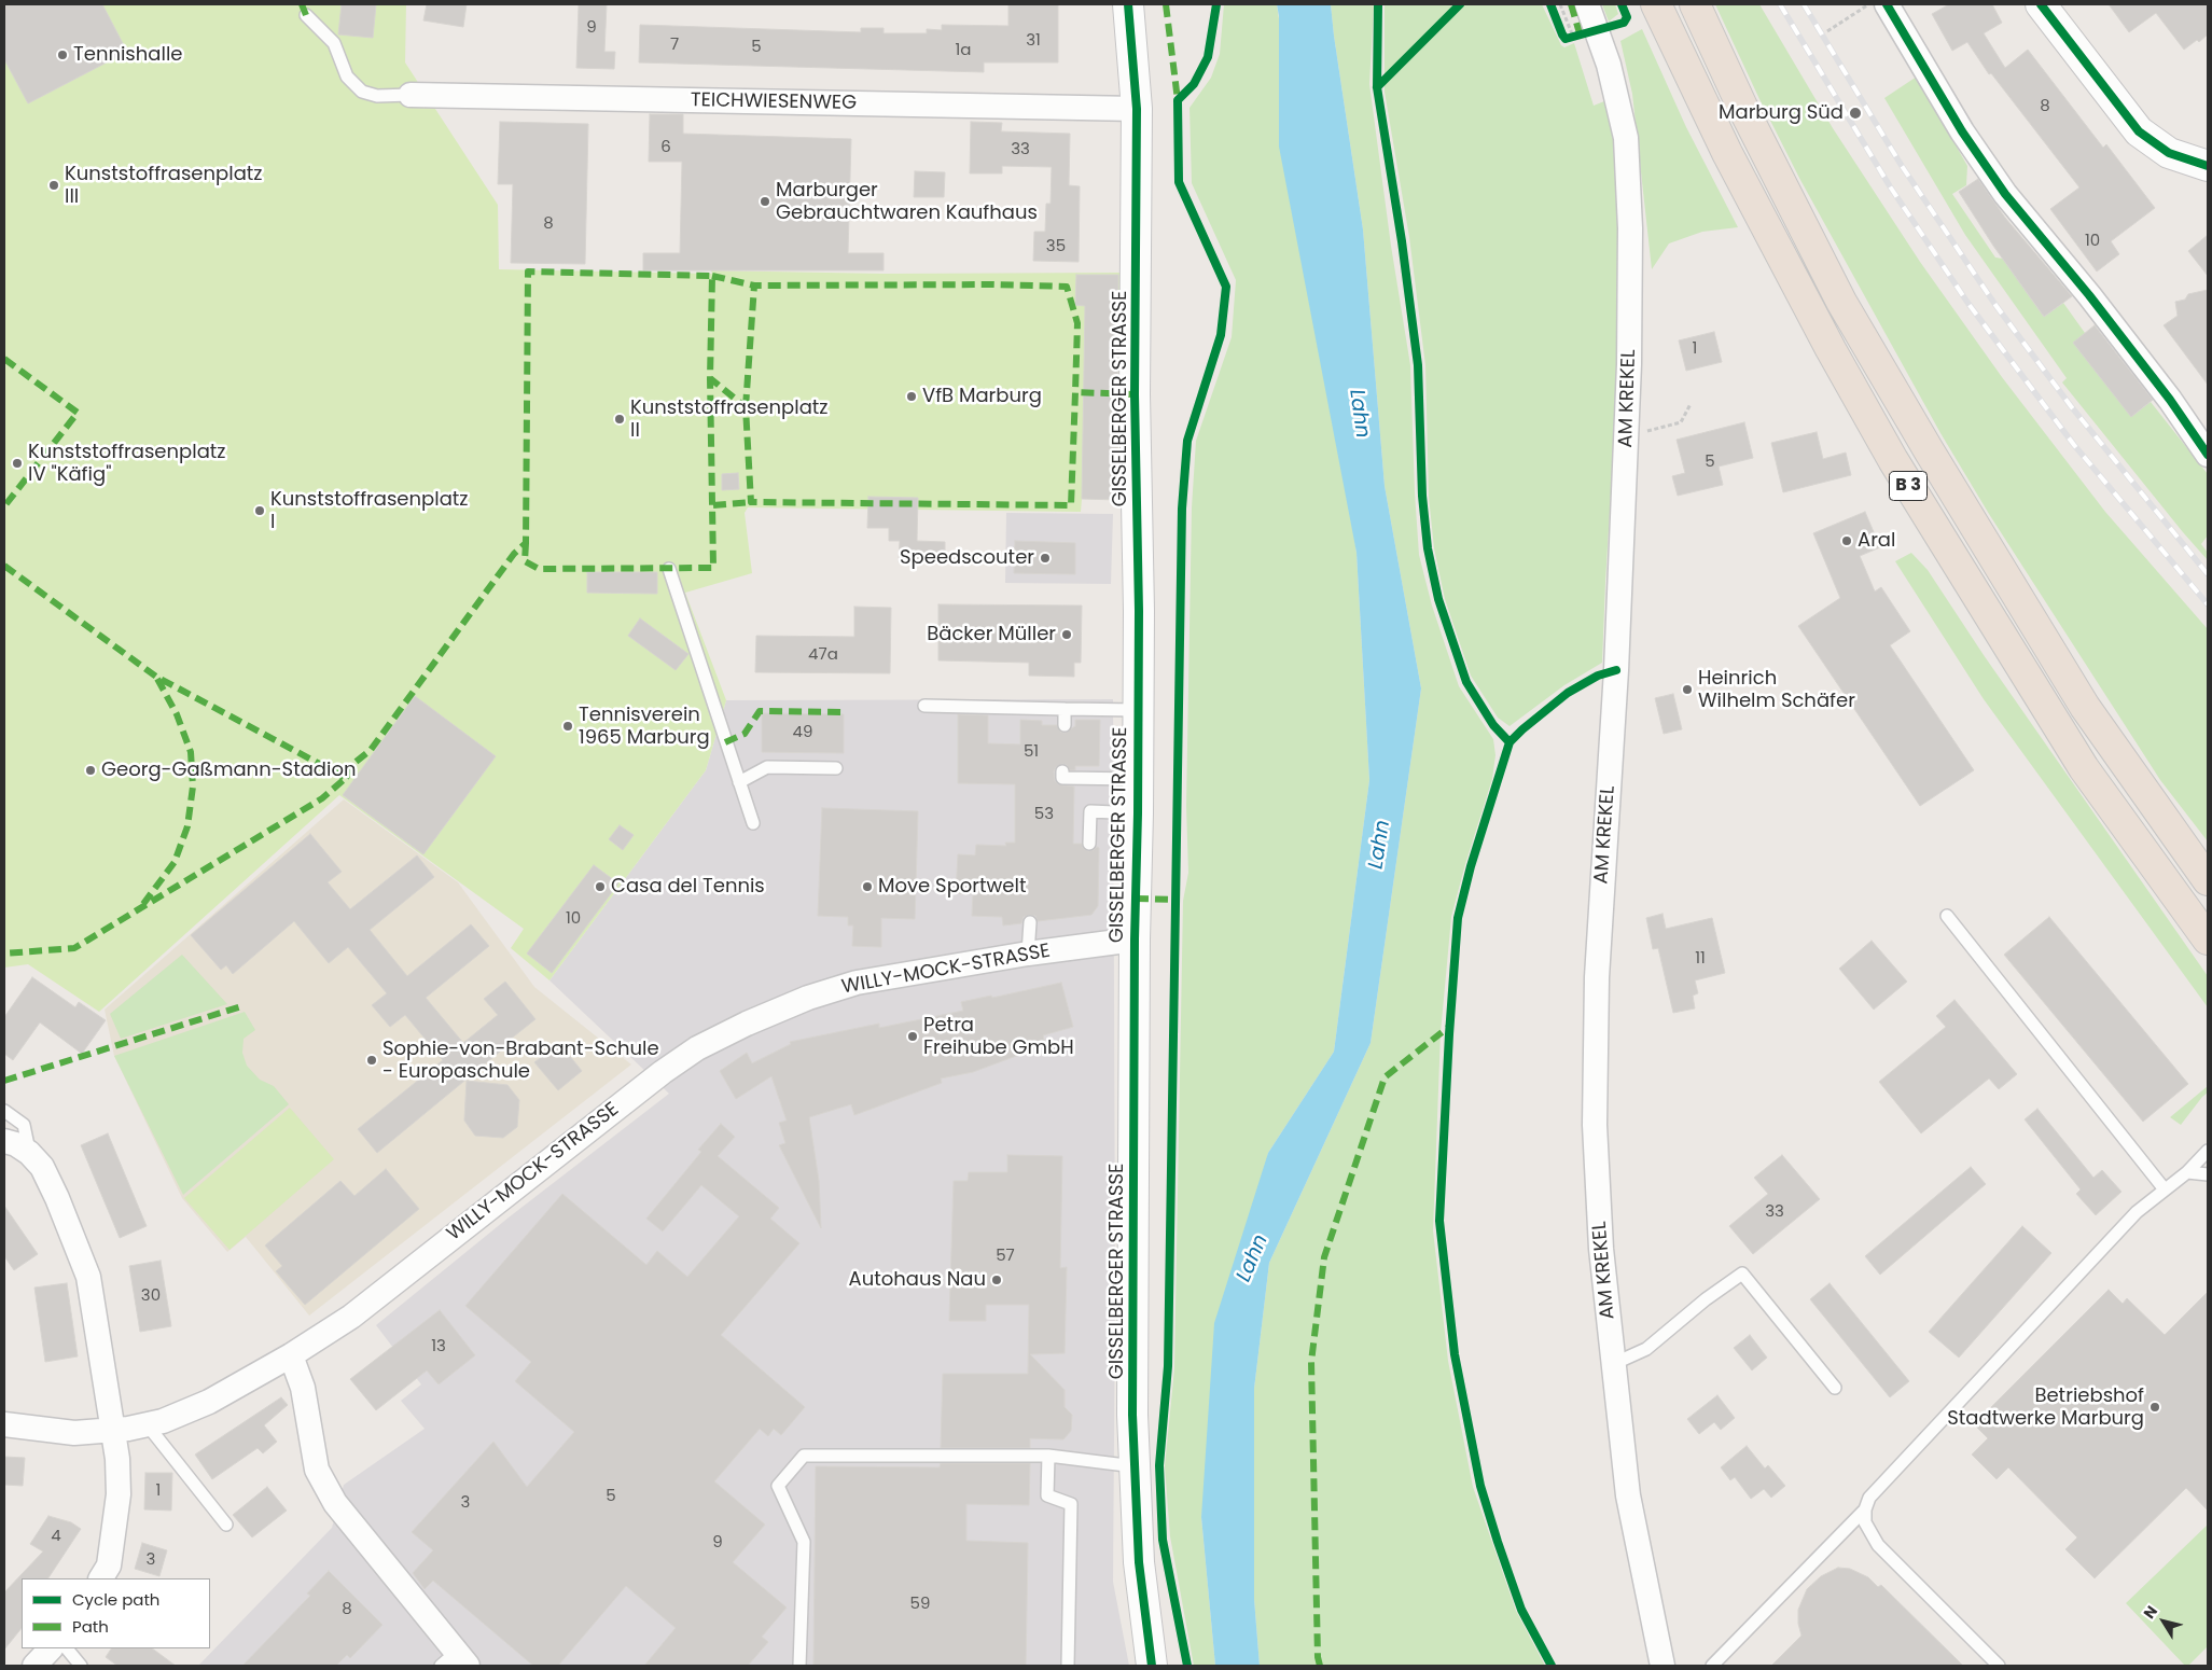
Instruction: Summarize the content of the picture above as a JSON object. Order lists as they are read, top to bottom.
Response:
{
  "streets": {
    "highway": ["B 3"],
    "main road": ["GISSELBERGER STRASSE"],
    "street": ["TEICHWIESENWEG", "AM KREKEL", "WILLY-MOCK-STRASSE"]
  },
  "crossings": [
    ["TEICHWIESENWEG", "GISSELBERGER STRASSE"],
    ["GISSELBERGER STRASSE", "WILLY-MOCK-STRASSE"]
  ],
  "water": ["Lahn"],
  "places": [
    "Tennishalle",
    "Marburg Süd",
    "Kunststoffrasenplatz III",
    "Marburger Gebrauchtwaren Kaufhaus",
    "VfB Marburg",
    "Kunststoffrasenplatz II",
    "Kunststoffrasenplatz IV \"Käfig\"",
    "Kunststoffrasenplatz I",
    "Aral",
    "Speedscouter",
    "Bäcker Müller",
    "Heinrich Wilhelm Schäfer",
    "Tennisverein 1965 Marburg",
    "Georg-Gaßmann-Stadion",
    "Casa del Tennis",
    "Move Sportwelt",
    "Petra Freihube GmbH",
    "Sophie-von-Brabant-Schule - Europaschule",
    "Autohaus Nau",
    "Betriebshof Stadtwerke Marburg"
  ],
  "house_numbers": [
    "9",
    "31",
    "7",
    "5",
    "1a",
    "8",
    "6",
    "33",
    "8",
    "10",
    "35",
    "1",
    "5",
    "47a",
    "49",
    "51",
    "53",
    "10",
    "11",
    "33",
    "57",
    "30",
    "13",
    "1",
    "5",
    "3",
    "4",
    "9",
    "3",
    "59",
    "8"
  ],
  "legend": ["Cycle path", "Path"],
  "north": "top left"
}
